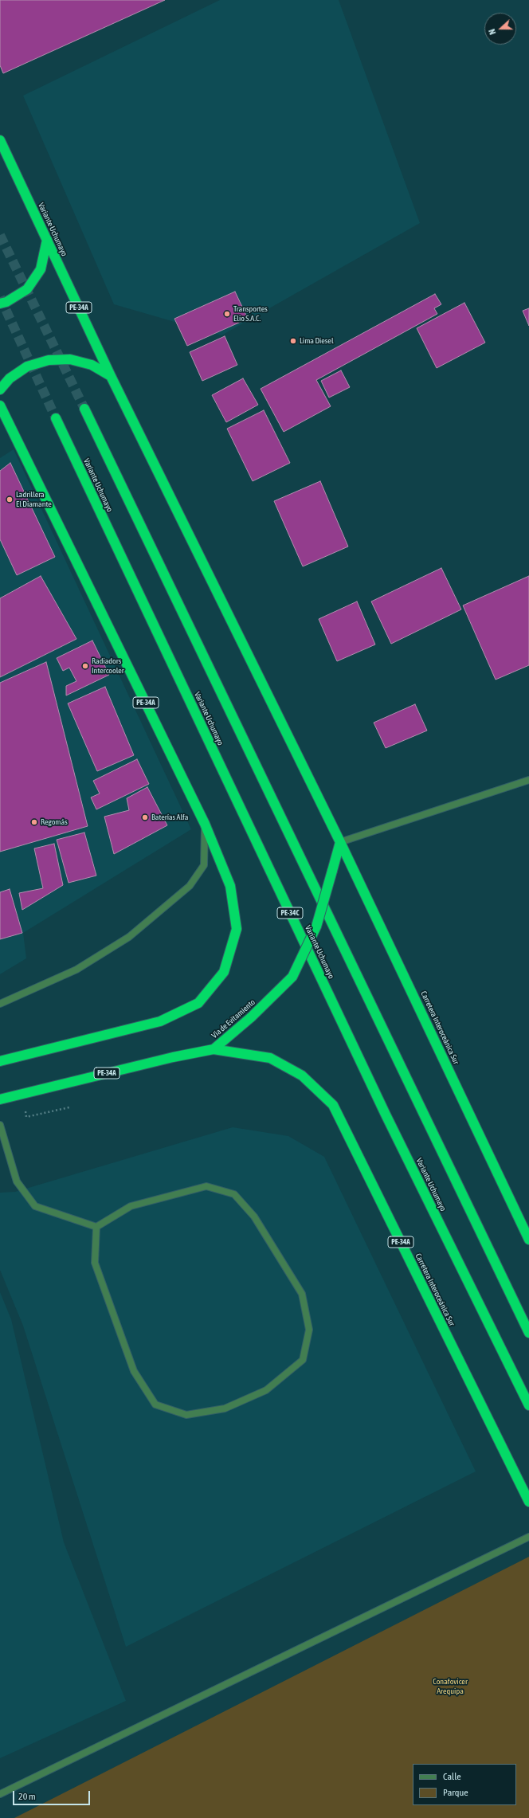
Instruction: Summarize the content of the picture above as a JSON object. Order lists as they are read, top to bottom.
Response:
{
  "streets": {
    "highway": [
      "Variante Uchumayo",
      "PE-34A",
      "PE-34C",
      "Vía de Evitamiento",
      "Carretera Interoceánica Sur"
    ]
  },
  "crossings": [
    ["Variante Uchumayo", "Vía de Evitamiento"],
    ["Variante Uchumayo", "Carretera Interoceánica Sur"],
    ["Vía de Evitamiento", "Carretera Interoceánica Sur"]
  ],
  "parks": ["Conafovicer Arequipa"],
  "places": [
    "Transportes Elio S.A.C.",
    "Lima Diesel",
    "Ladrillera El Diamante",
    "Radiadors Intercooler",
    "Baterías Alfa",
    "Regomás"
  ],
  "legend": ["Calle", "Parque"],
  "scale_bar": "20 m",
  "north": "left"
}
